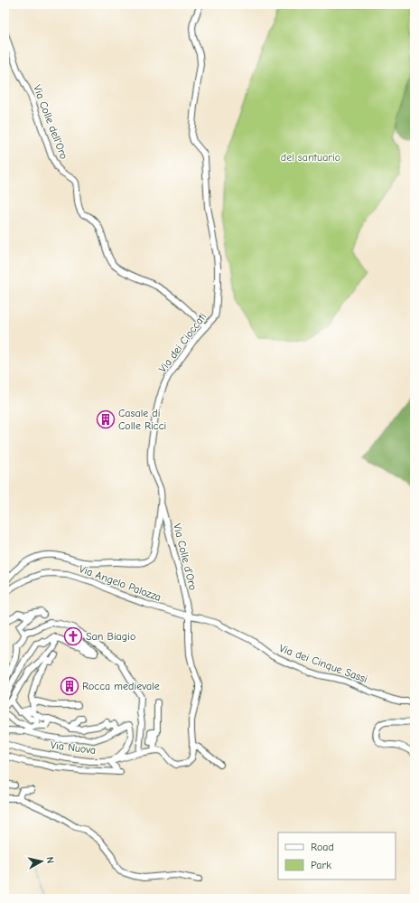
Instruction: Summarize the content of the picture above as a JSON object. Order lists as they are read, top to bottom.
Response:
{
  "streets": {
    "street": [
      "Via Colle dell'Oro",
      "Via dei Cioccati",
      "Via Colle d'Oro",
      "Via Angelo Palozza",
      "Via dei Cinque Sassi",
      "Via Nuova"
    ]
  },
  "crossings": [
    ["Via Colle dell'Oro", "Via dei Cioccati"],
    ["Via dei Cioccati", "Via Colle d'Oro"],
    ["Via Colle d'Oro", "Via Angelo Palozza"],
    ["Via Colle d'Oro", "Via dei Cinque Sassi"],
    ["Via Colle d'Oro", "Via Nuova"],
    ["Via Angelo Palozza", "Via dei Cinque Sassi"]
  ],
  "parks": ["del santuario"],
  "places": {
    "building": ["Casale di Colle Ricci", "Rocca medievale"],
    "church": ["San Biagio"]
  },
  "legend": ["Road", "Park"],
  "north": "right"
}
